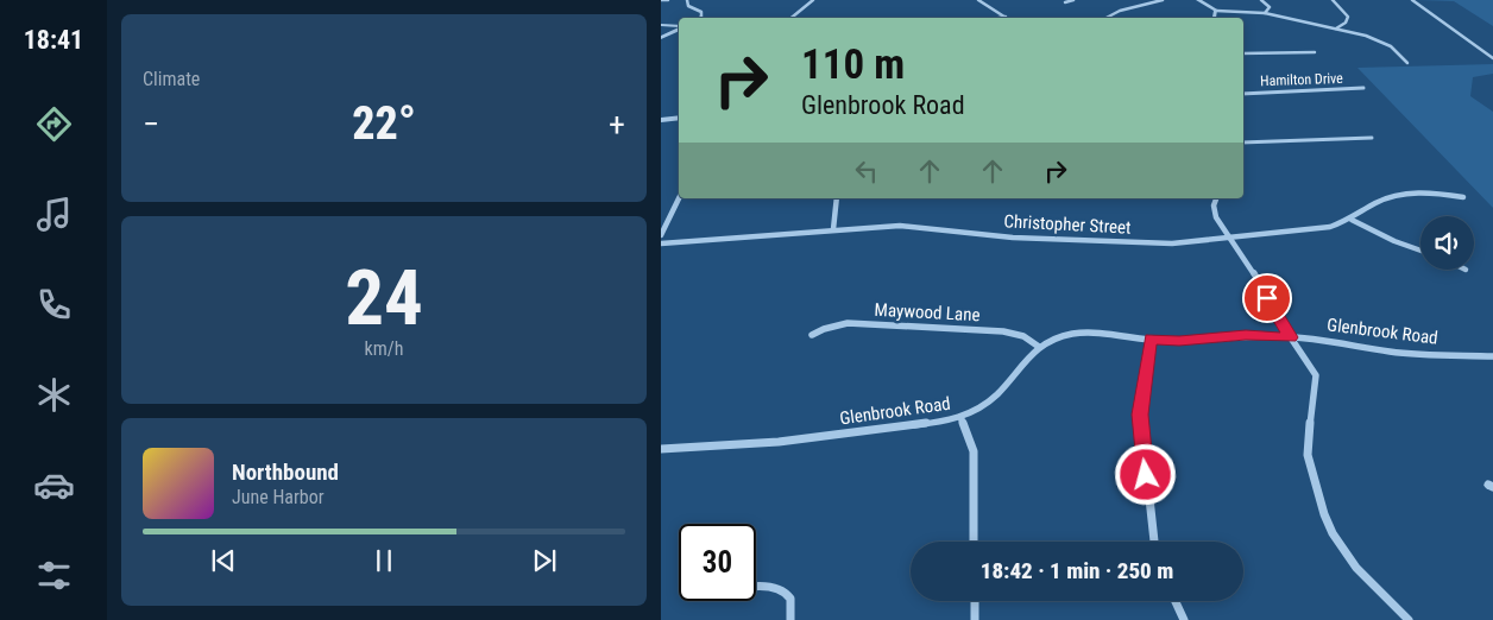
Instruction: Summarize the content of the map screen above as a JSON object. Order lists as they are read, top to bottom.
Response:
{
  "streets": {
    "street": [
      "Hamilton Drive",
      "Christopher Street",
      "Maywood Lane",
      "Glenbrook Road"
    ]
  },
  "crossings": [
    ["Maywood Lane", "Glenbrook Road"]
  ],
  "page": {
    "tabs": "18:41",
    "tile": [
      "Climate",
      ["24", "km/h"]
    ],
    "turn": ["110 m", "Glenbrook Road"],
    "heat": ["−", "22°", "+"],
    "song": ["Northbound", "June Harbor"],
    "limit": "30",
    "trip": "18:42 · 1 min · 250 m"
  }
}
